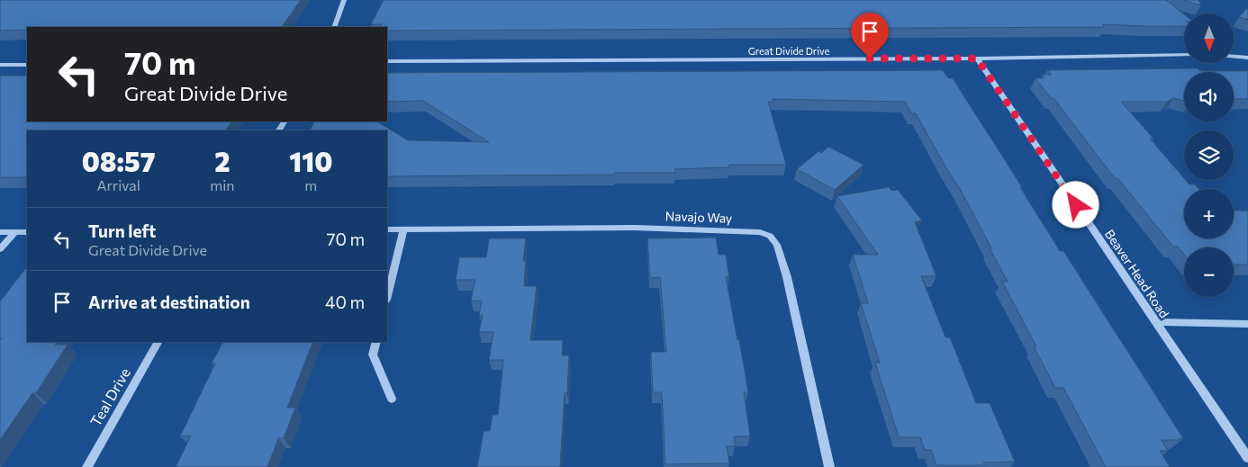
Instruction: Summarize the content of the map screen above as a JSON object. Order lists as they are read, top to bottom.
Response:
{
  "streets": {
    "street": [
      "Great Divide Drive",
      "Navajo Way",
      "Beaver Head Road",
      "Teal Drive"
    ]
  },
  "crossings": [
    ["Great Divide Drive", "Beaver Head Road"]
  ],
  "north": "bottom",
  "page": {
    "map_buttons": ["+", "−"],
    "turn": ["70 m", "Great Divide Drive"],
    "eta": [
      "08:57",
      "Arrival",
      "2",
      "min",
      "110",
      "m"
    ],
    "list": [
      {
        "name": "Turn left",
        "note": "Great Divide Drive",
        "value": "70 m"
      },
      {
        "name": "Arrive at destination",
        "value": "40 m"
      }
    ]
  }
}
